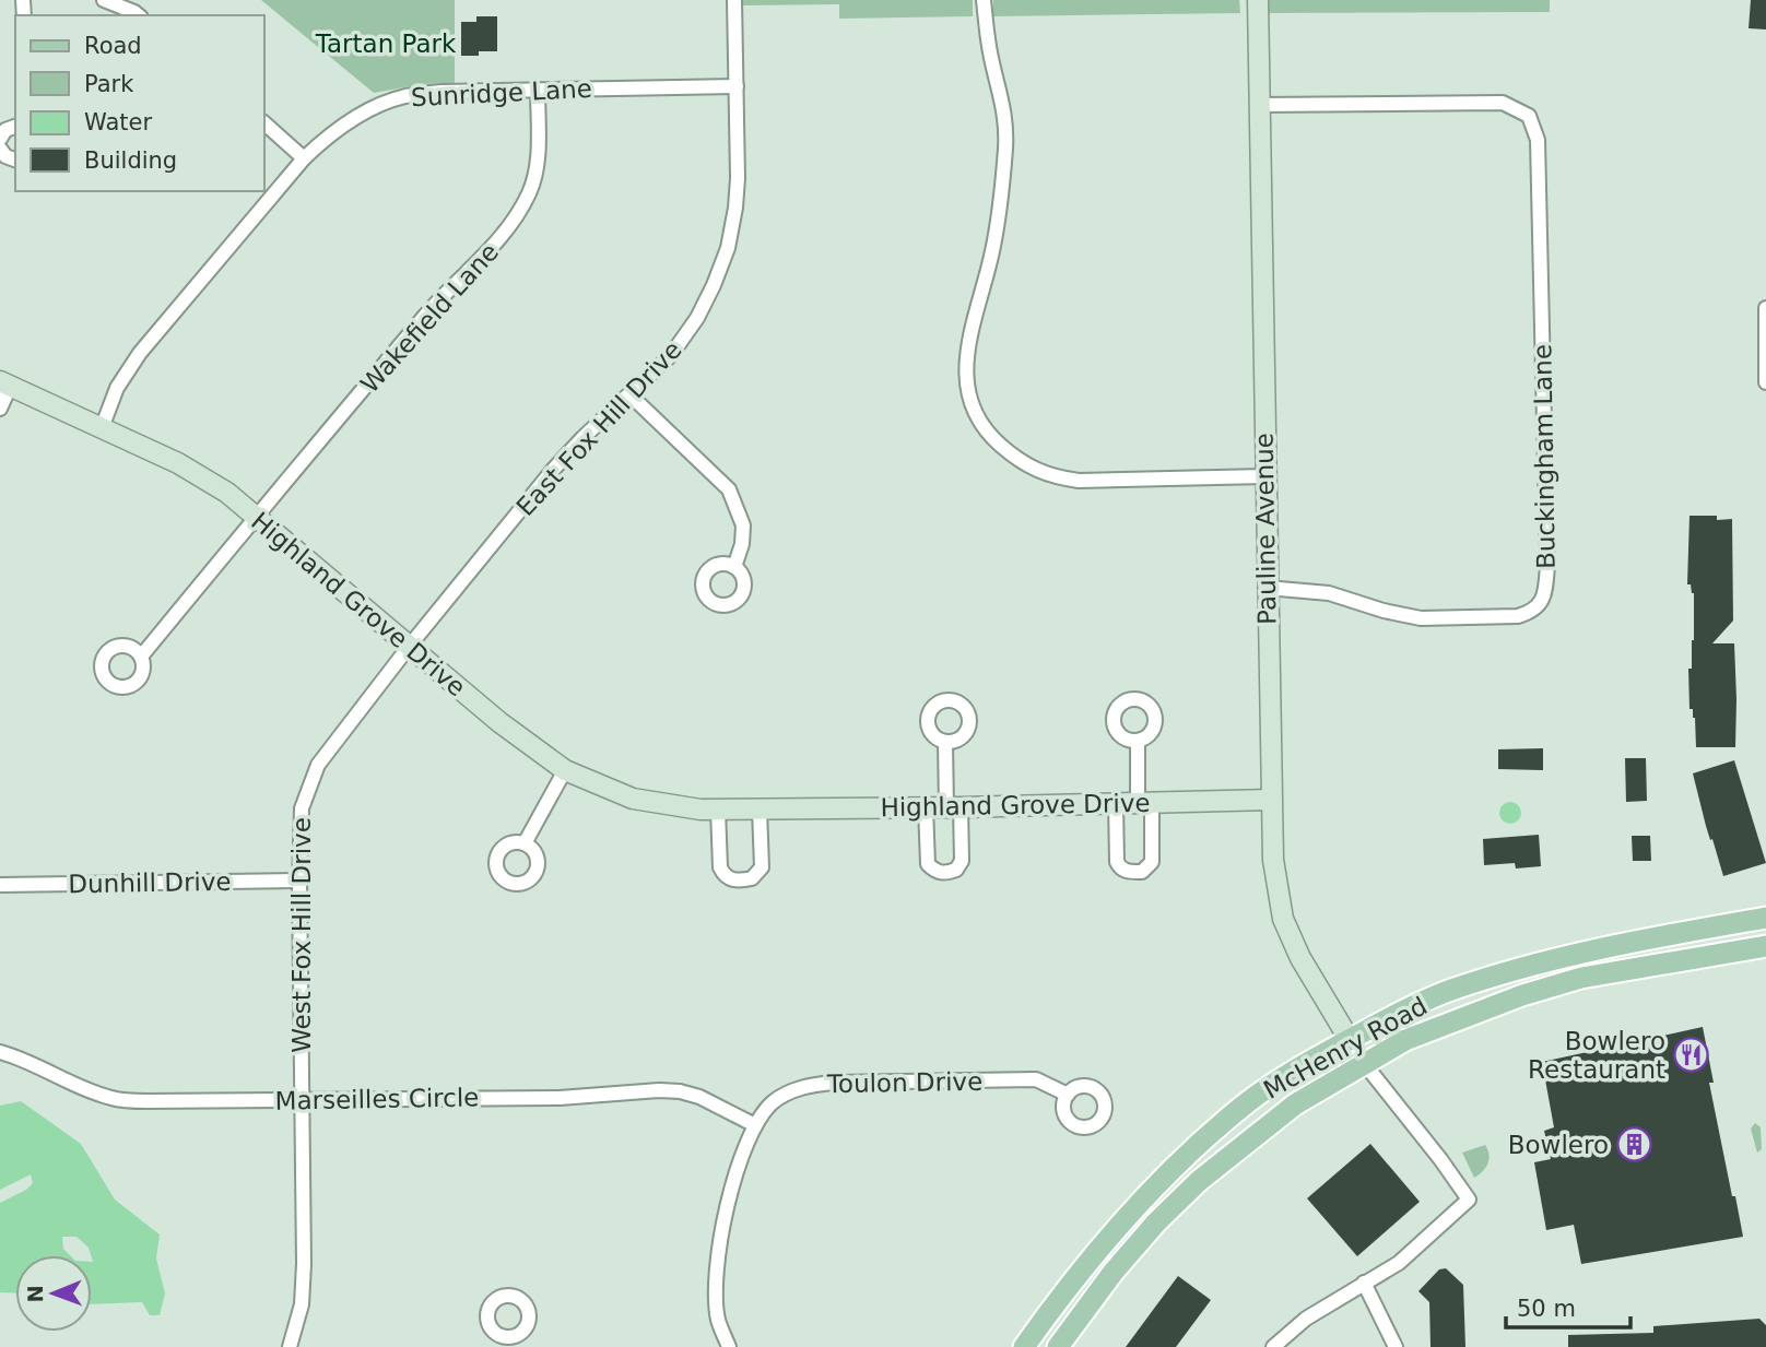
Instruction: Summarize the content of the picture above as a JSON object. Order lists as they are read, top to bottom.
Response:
{
  "streets": {
    "main road": ["McHenry Road"],
    "street": [
      "Sunridge Lane",
      "Wakefield Lane",
      "East Fox Hill Drive",
      "Buckingham Lane",
      "Pauline Avenue",
      "Highland Grove Drive",
      "Dunhill Drive",
      "West Fox Hill Drive",
      "Toulon Drive",
      "Marseilles Circle"
    ]
  },
  "crossings": [
    ["Sunridge Lane", "Wakefield Lane"],
    ["Sunridge Lane", "East Fox Hill Drive"],
    ["Sunridge Lane", "Highland Grove Drive"],
    ["Wakefield Lane", "Highland Grove Drive"],
    ["East Fox Hill Drive", "Highland Grove Drive"],
    ["East Fox Hill Drive", "West Fox Hill Drive"],
    ["Buckingham Lane", "Pauline Avenue"],
    ["Pauline Avenue", "Highland Grove Drive"],
    ["Pauline Avenue", "McHenry Road"],
    ["Highland Grove Drive", "West Fox Hill Drive"],
    ["Dunhill Drive", "West Fox Hill Drive"],
    ["West Fox Hill Drive", "Marseilles Circle"],
    ["Toulon Drive", "Marseilles Circle"]
  ],
  "parks": ["Tartan Park"],
  "places": {
    "restaurant": ["Bowlero Restaurant"],
    "building": ["Bowlero"]
  },
  "legend": [
    "Road",
    "Park",
    "Water",
    "Building"
  ],
  "scale_bar": "50 m",
  "north": "left"
}
